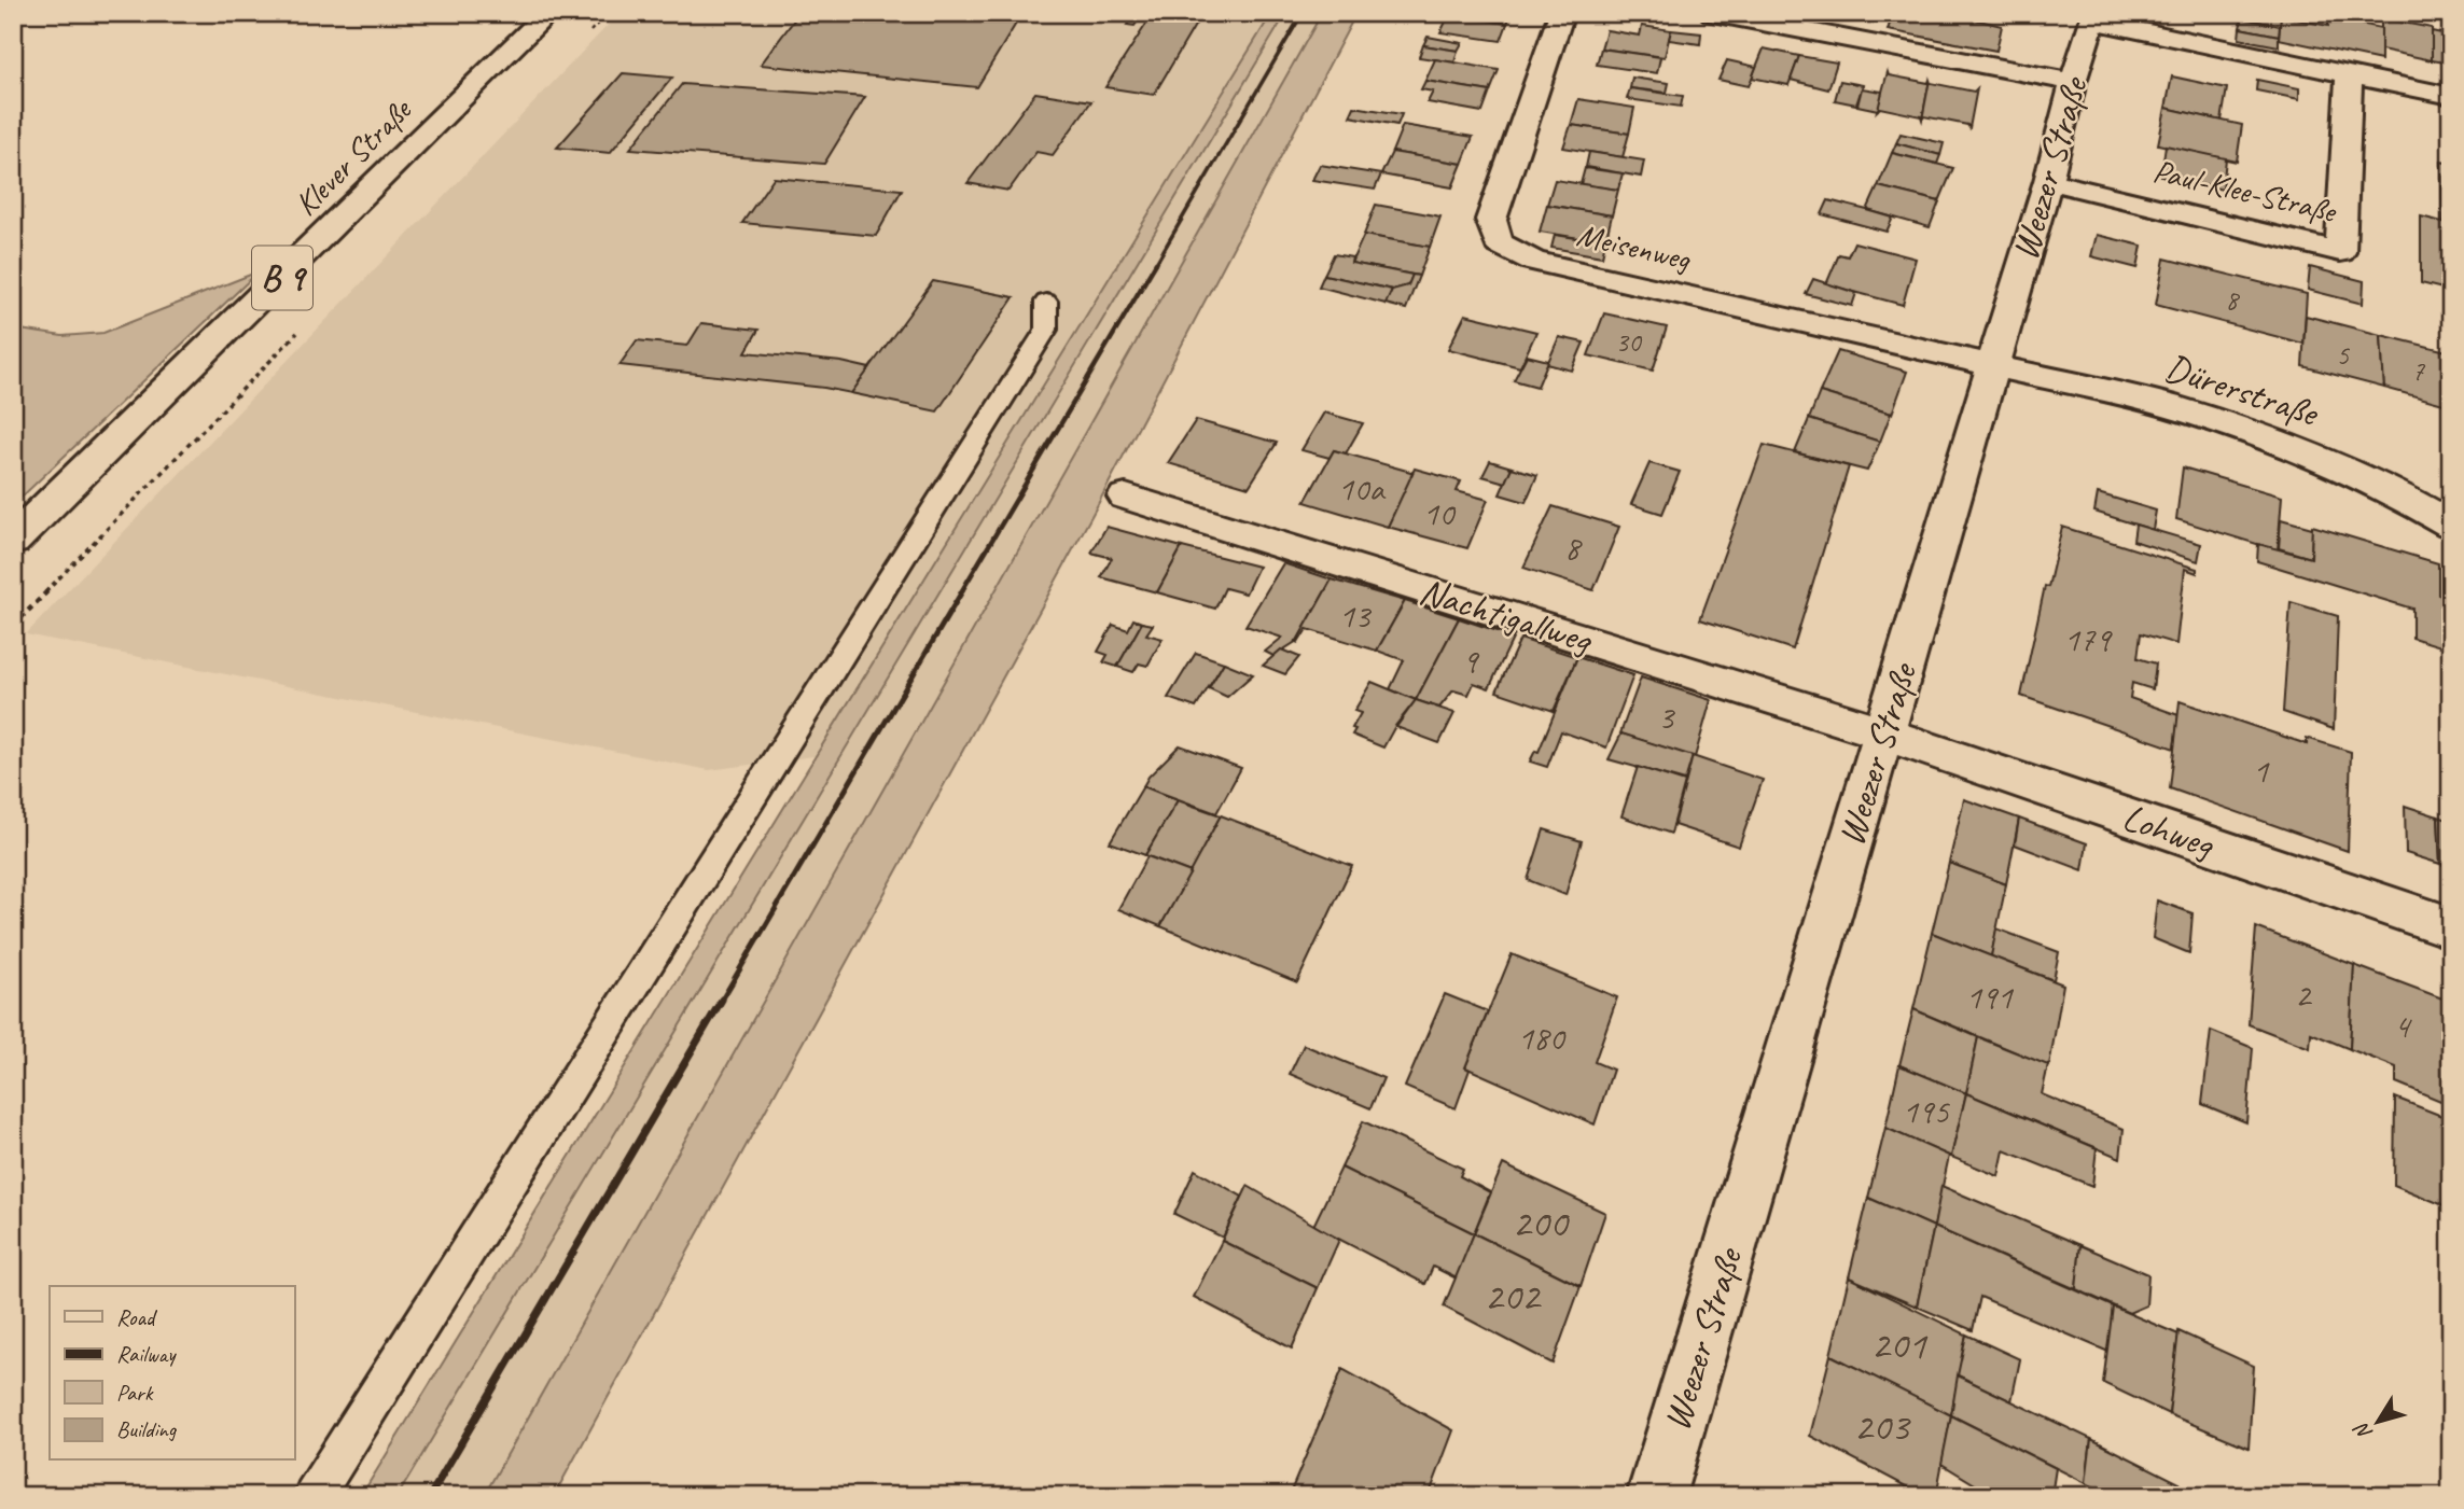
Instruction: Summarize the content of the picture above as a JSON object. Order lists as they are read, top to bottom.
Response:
{
  "streets": {
    "street": [
      "Klever Straße",
      "Weezer Straße",
      "Paul-Klee-Straße",
      "Meisenweg",
      "B 9",
      "Dürerstraße",
      "Nachtigallweg",
      "Lohweg"
    ]
  },
  "crossings": [
    ["Weezer Straße", "Paul-Klee-Straße"],
    ["Weezer Straße", "Meisenweg"],
    ["Weezer Straße", "Dürerstraße"],
    ["Weezer Straße", "Nachtigallweg"],
    ["Weezer Straße", "Lohweg"],
    ["Meisenweg", "Dürerstraße"],
    ["Nachtigallweg", "Lohweg"]
  ],
  "house_numbers": [
    "8",
    "30",
    "5",
    "7",
    "10a",
    "10",
    "8",
    "13",
    "179",
    "9",
    "3",
    "1",
    "2",
    "191",
    "4",
    "180",
    "195",
    "200",
    "202",
    "201",
    "203"
  ],
  "legend": [
    "Road",
    "Railway",
    "Park",
    "Building"
  ],
  "north": "bottom left"
}
